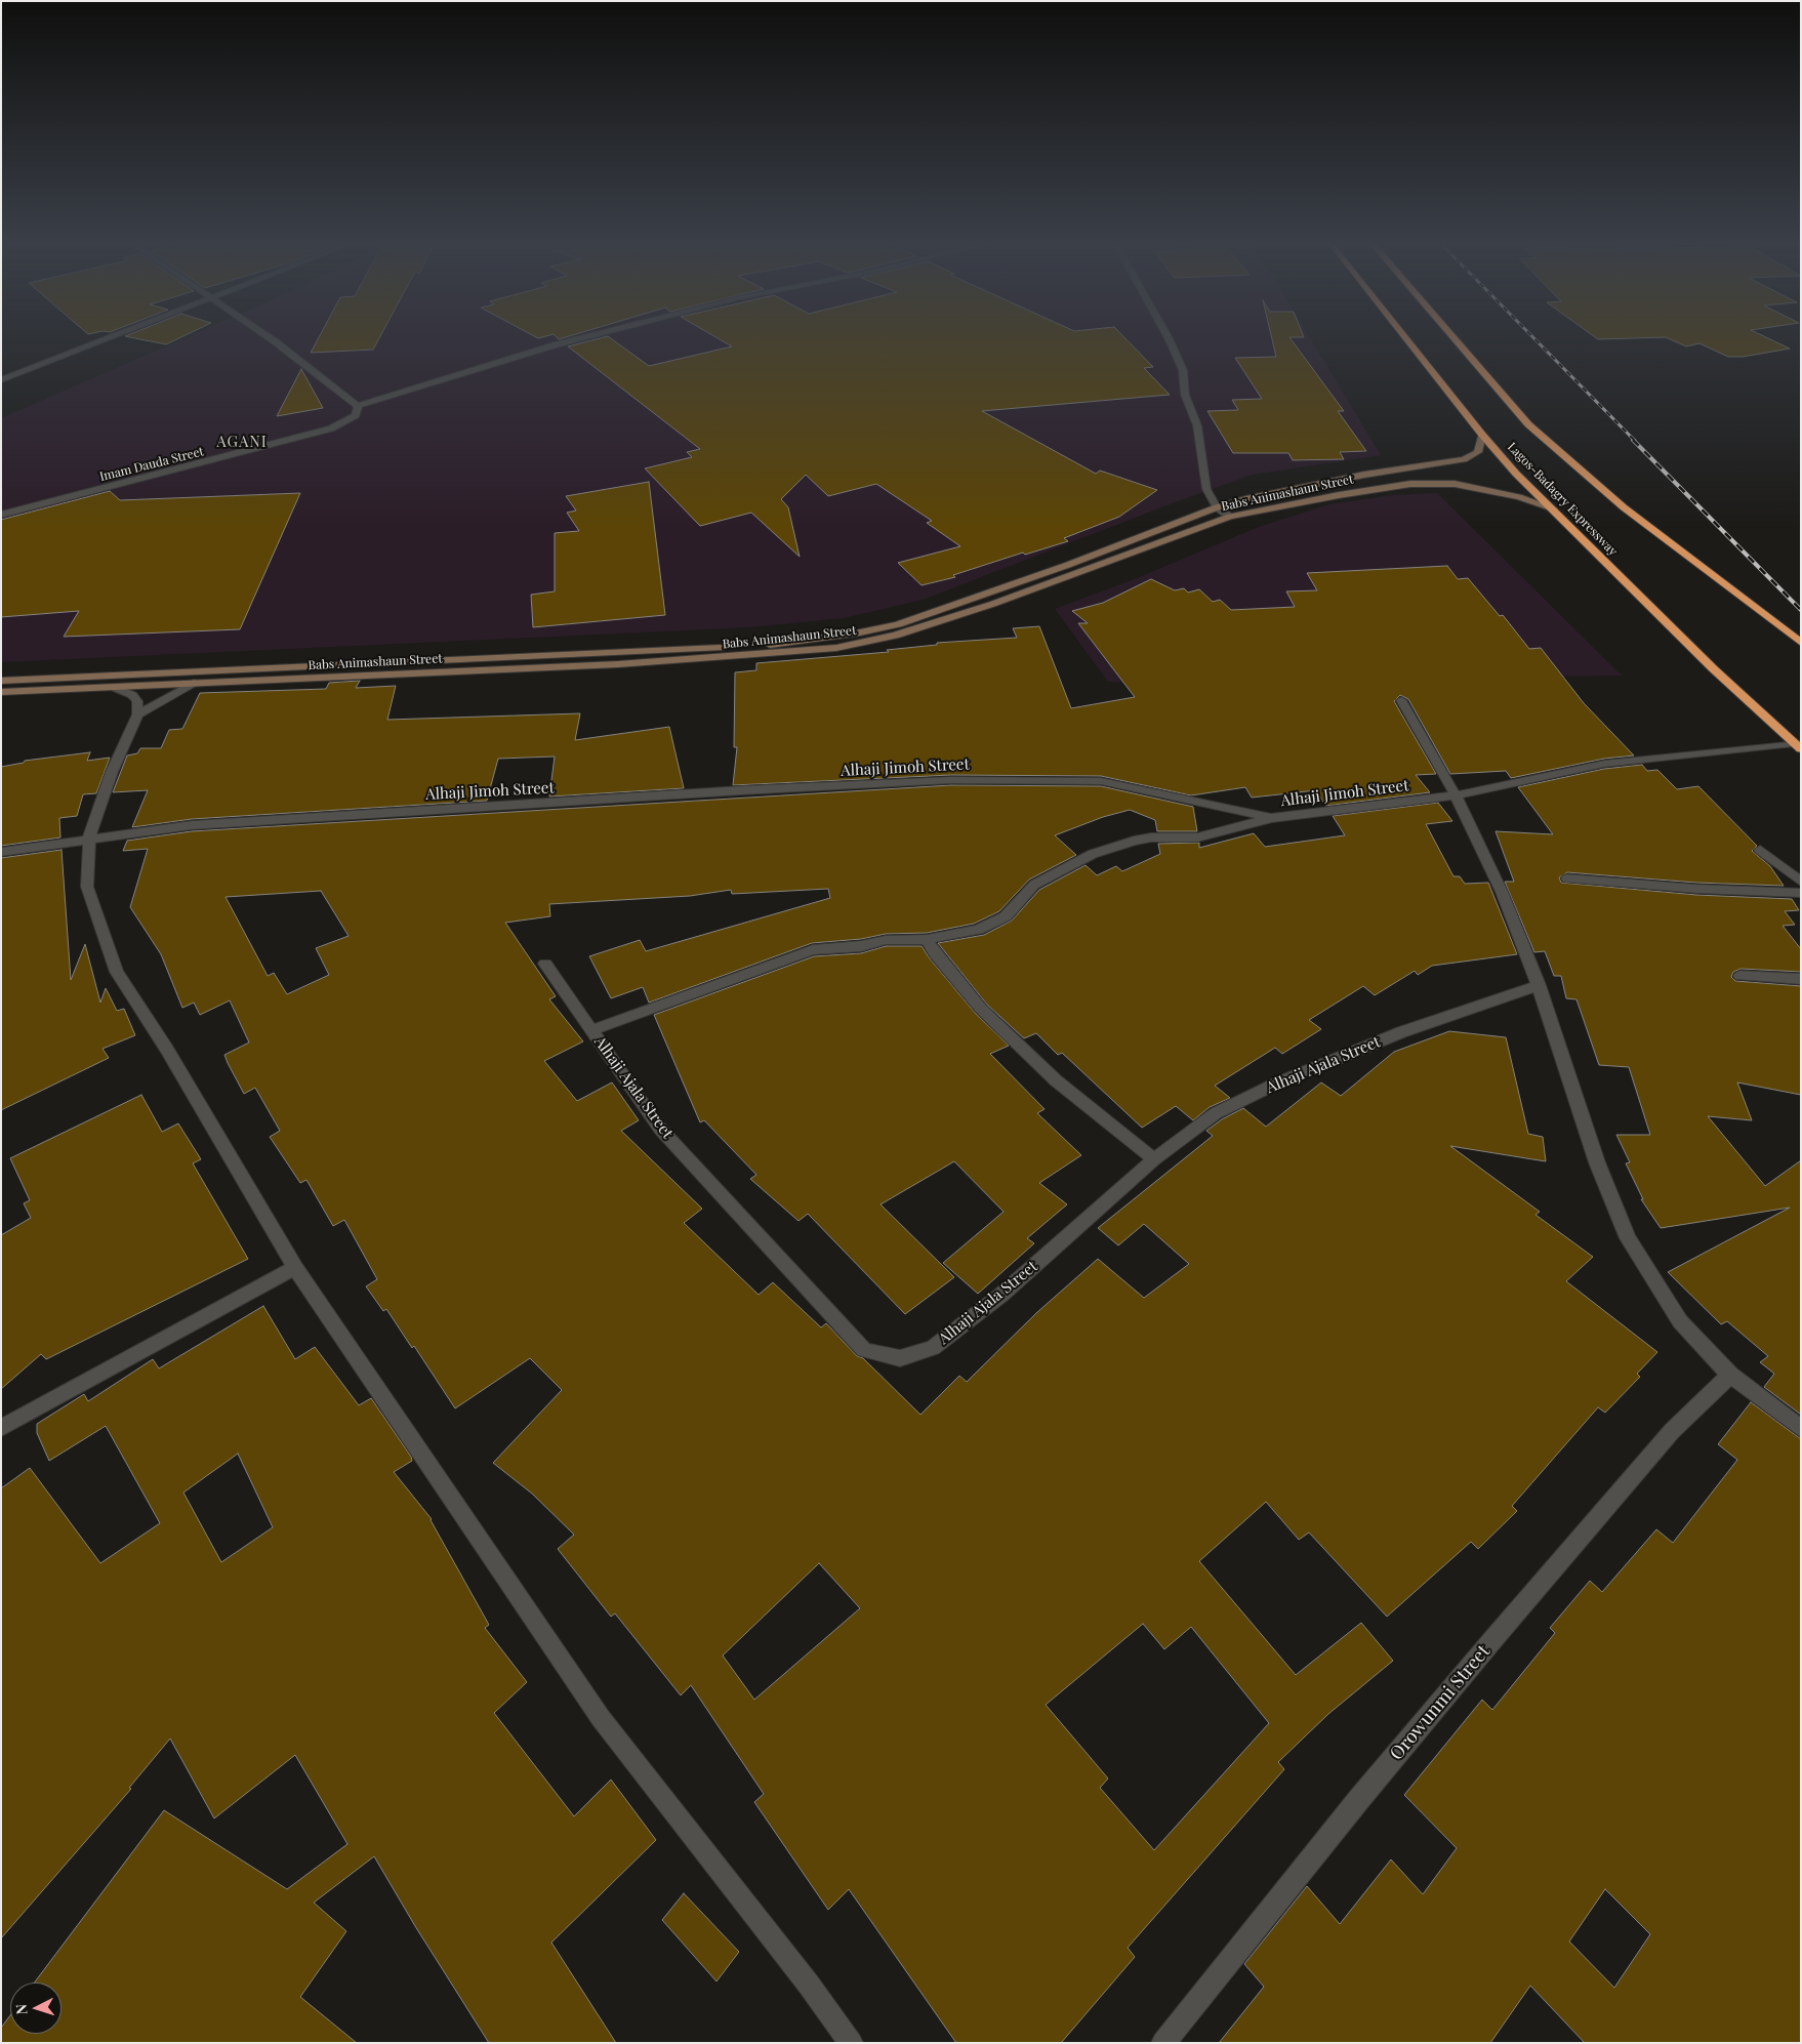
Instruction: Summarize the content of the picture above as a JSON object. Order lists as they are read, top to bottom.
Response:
{
  "streets": {
    "highway": ["Lagos-Badagry Expressway"],
    "main road": ["Babs Animashaun Street"],
    "street": [
      "Imam Dauda Street",
      "Alhaji Jimoh Street",
      "Alhaji Ajala Street",
      "Orowunmi Street"
    ]
  },
  "crossings": [
    ["Babs Animashaun Street", "Lagos-Badagry Expressway"],
    ["Lagos-Badagry Expressway", "Alhaji Jimoh Street"]
  ],
  "districts": ["AGANI"],
  "north": "left"
}
